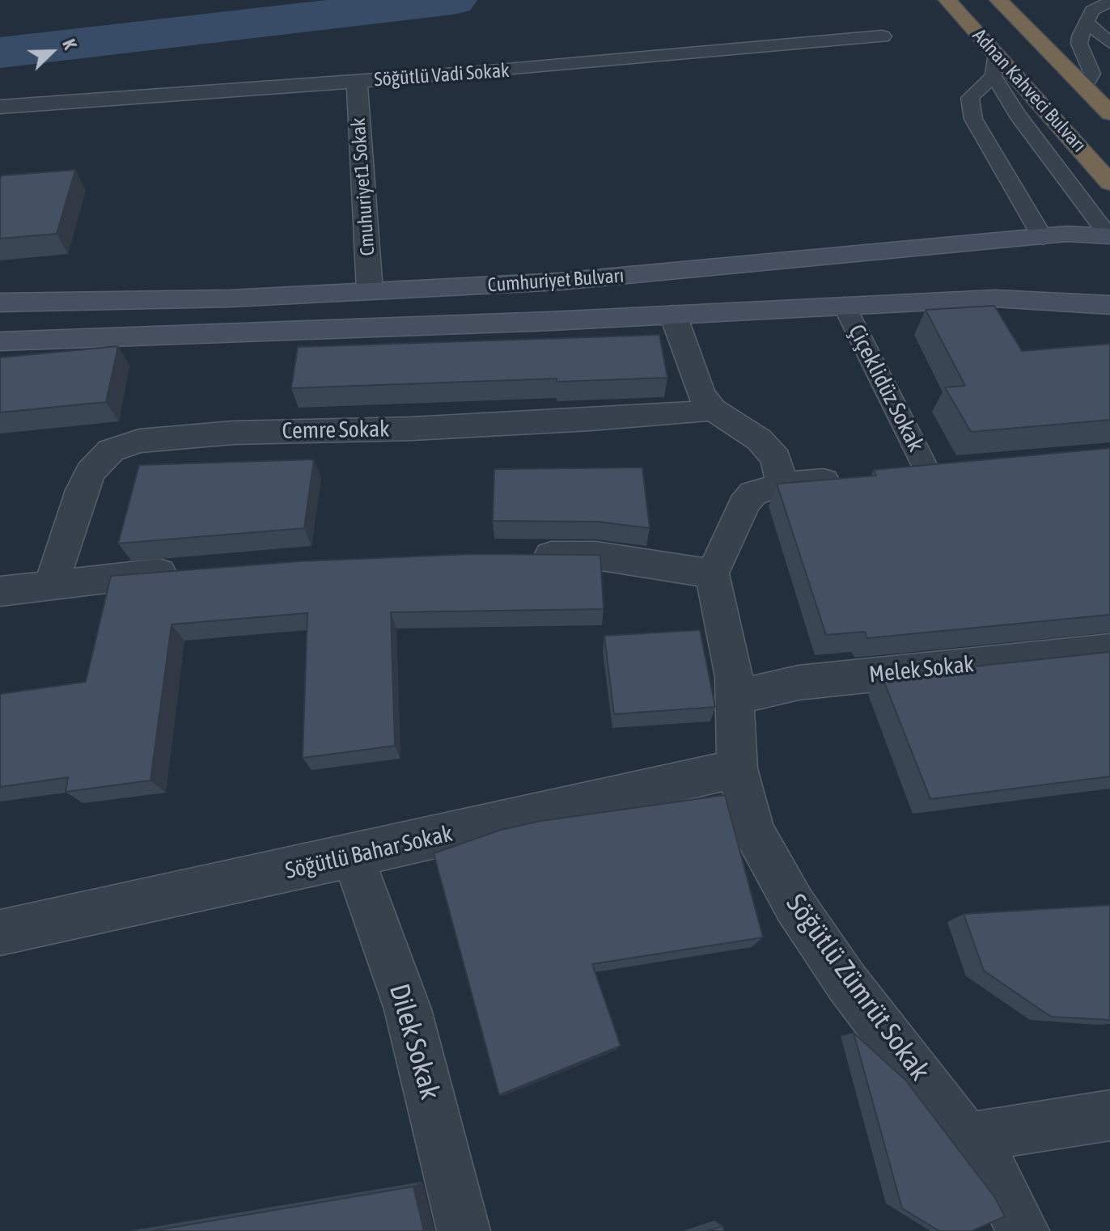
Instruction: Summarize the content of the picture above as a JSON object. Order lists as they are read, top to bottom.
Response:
{
  "streets": {
    "highway": ["Adnan Kahveci Bulvarı"],
    "street": [
      "Söğütlü Vadi Sokak",
      "Cmuhuriyet1 Sokak",
      "Cumhuriyet Bulvarı",
      "Cemre Sokak",
      "Melek Sokak",
      "Söğütlü Bahar Sokak",
      "Söğütlü Zümrüt Sokak",
      "Dilek Sokak"
    ],
    "lane": ["Çiçeklidüz Sokak"]
  },
  "crossings": [
    ["Söğütlü Vadi Sokak", "Cmuhuriyet1 Sokak"],
    ["Cmuhuriyet1 Sokak", "Cumhuriyet Bulvarı"],
    ["Cumhuriyet Bulvarı", "Çiçeklidüz Sokak"],
    ["Melek Sokak", "Söğütlü Zümrüt Sokak"],
    ["Söğütlü Bahar Sokak", "Söğütlü Zümrüt Sokak"],
    ["Söğütlü Bahar Sokak", "Dilek Sokak"]
  ],
  "north": "top right"
}
